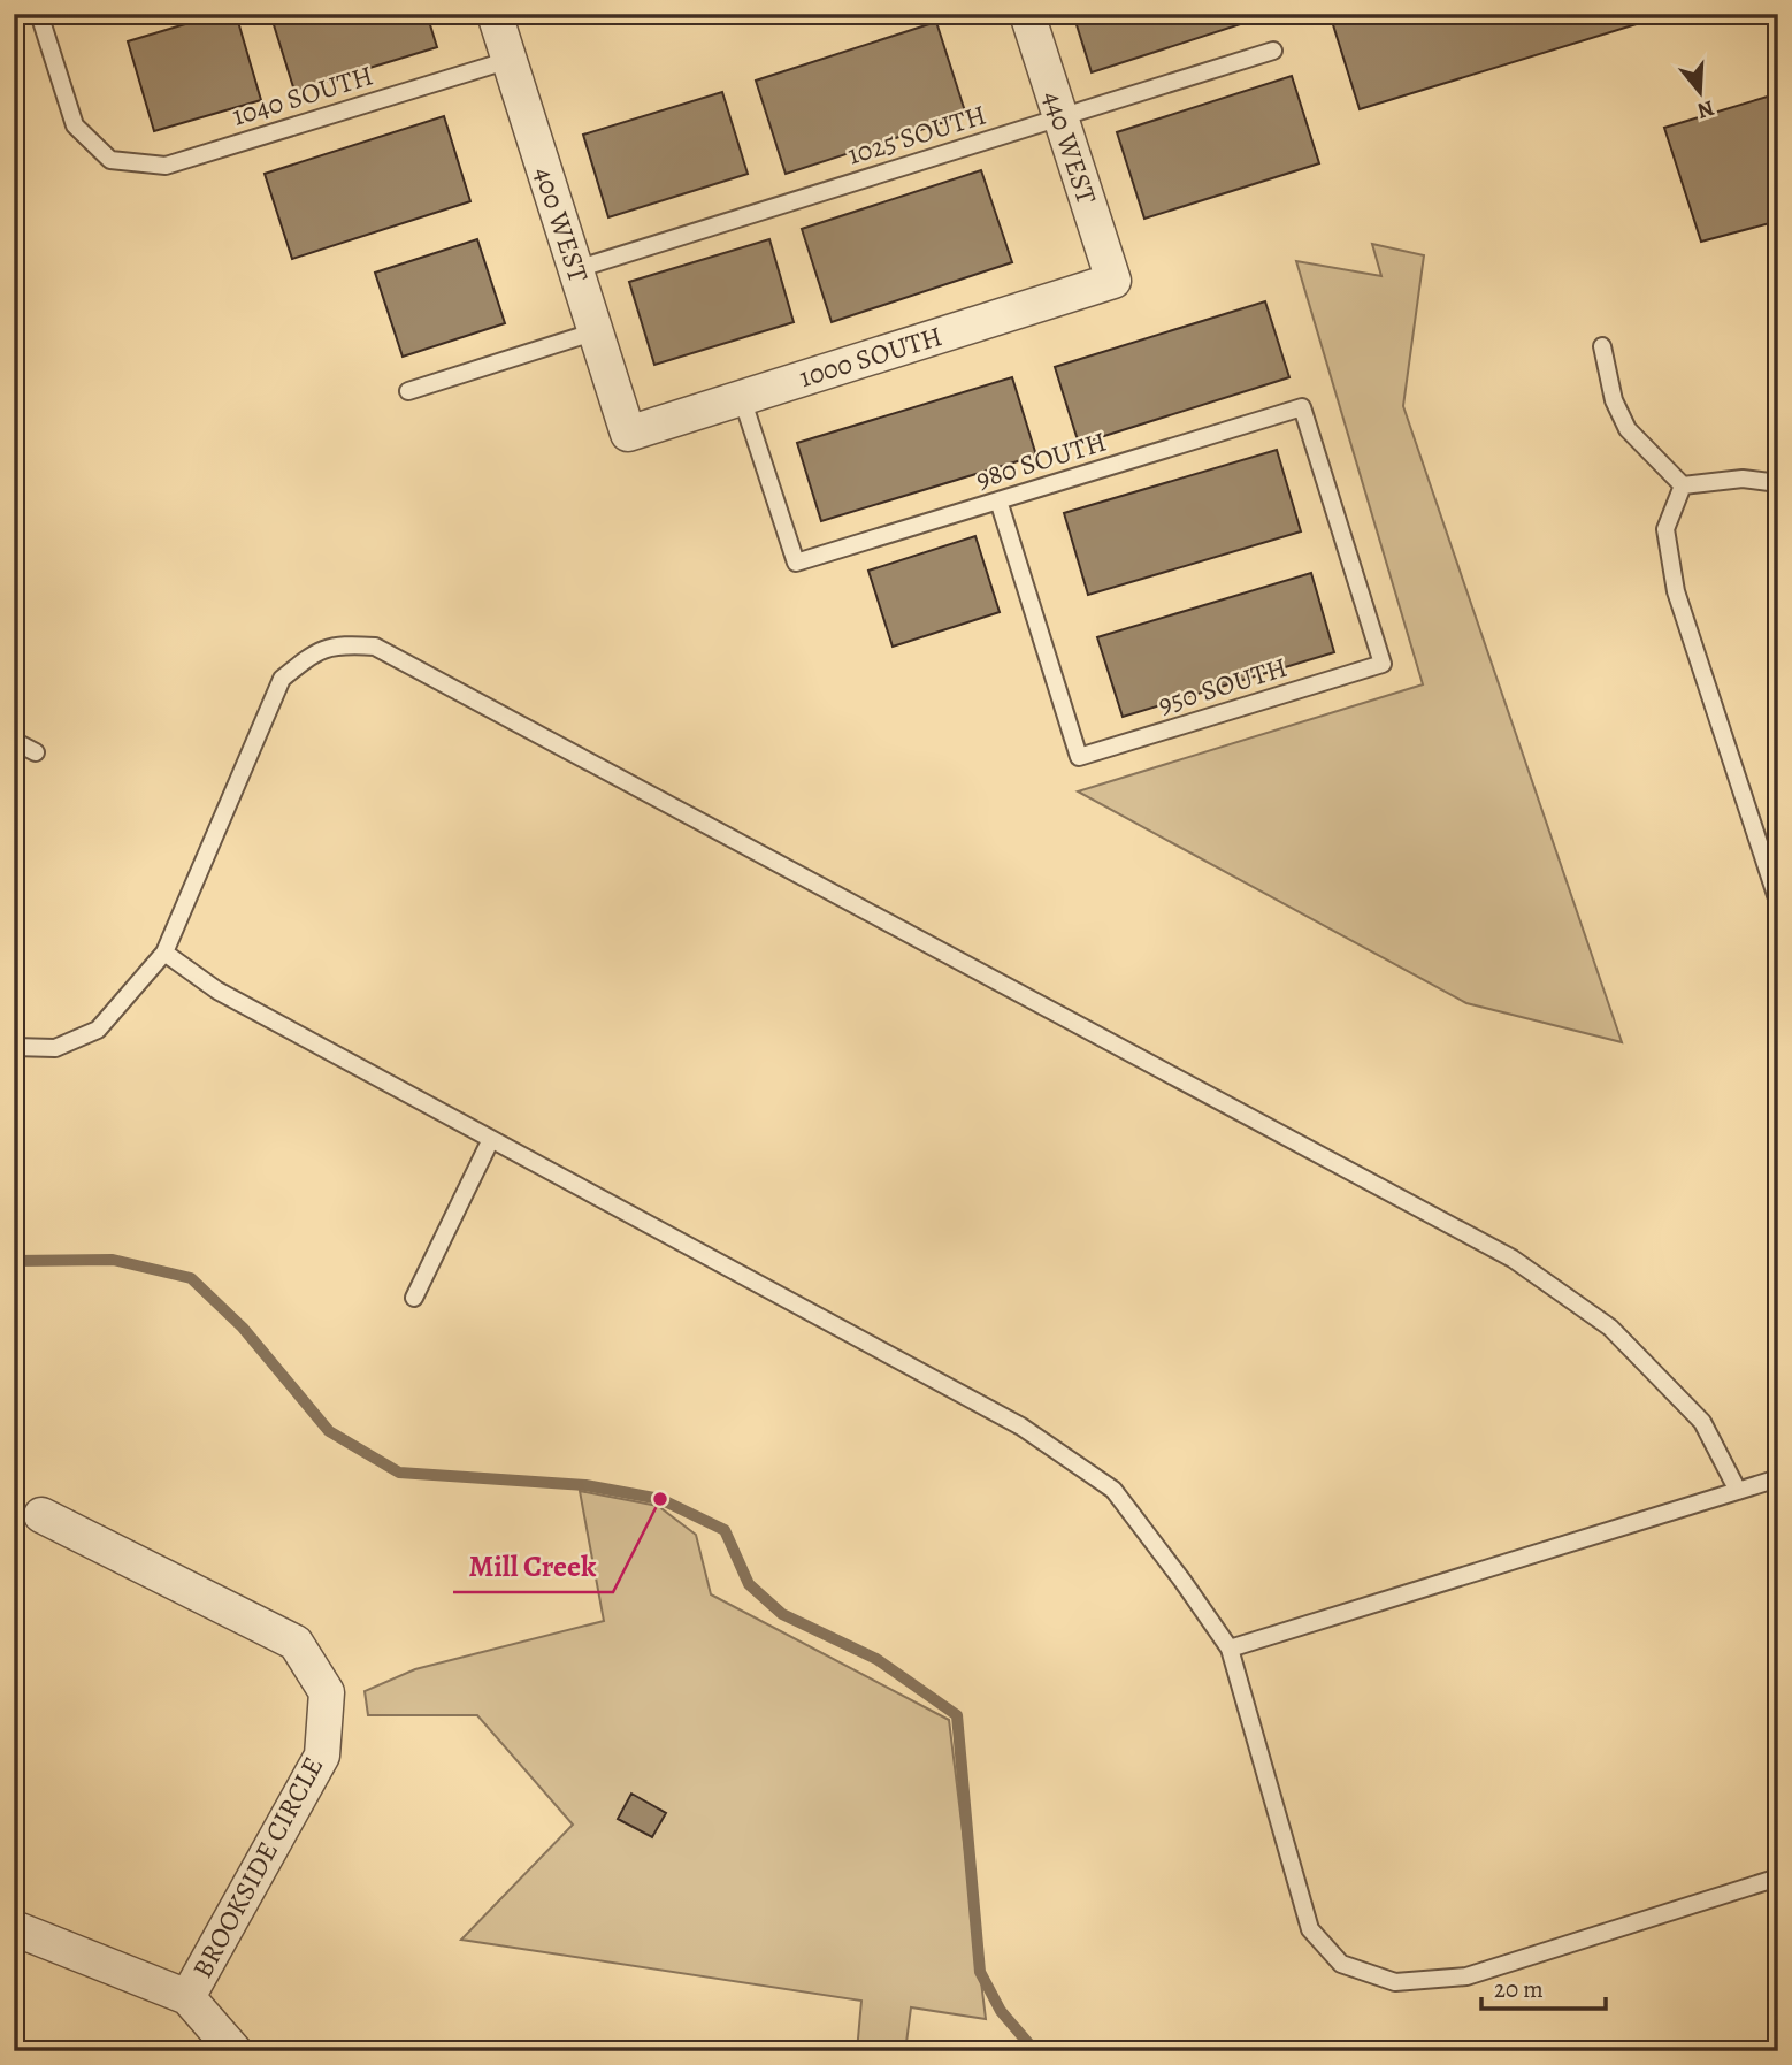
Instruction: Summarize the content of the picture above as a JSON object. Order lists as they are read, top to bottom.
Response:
{
  "streets": {
    "street": [
      "440 WEST",
      "400 WEST",
      "1000 SOUTH",
      "BROOKSIDE CIRCLE"
    ],
    "lane": [
      "1040 SOUTH",
      "1025 SOUTH",
      "980 SOUTH",
      "950 SOUTH"
    ]
  },
  "crossings": [
    ["1040 SOUTH", "400 WEST"],
    ["1025 SOUTH", "440 WEST"],
    ["1025 SOUTH", "400 WEST"],
    ["440 WEST", "1000 SOUTH"],
    ["400 WEST", "1000 SOUTH"],
    ["1000 SOUTH", "980 SOUTH"],
    ["980 SOUTH", "950 SOUTH"]
  ],
  "places": ["Mill Creek"],
  "scale_bar": "20 m",
  "north": "bottom"
}
